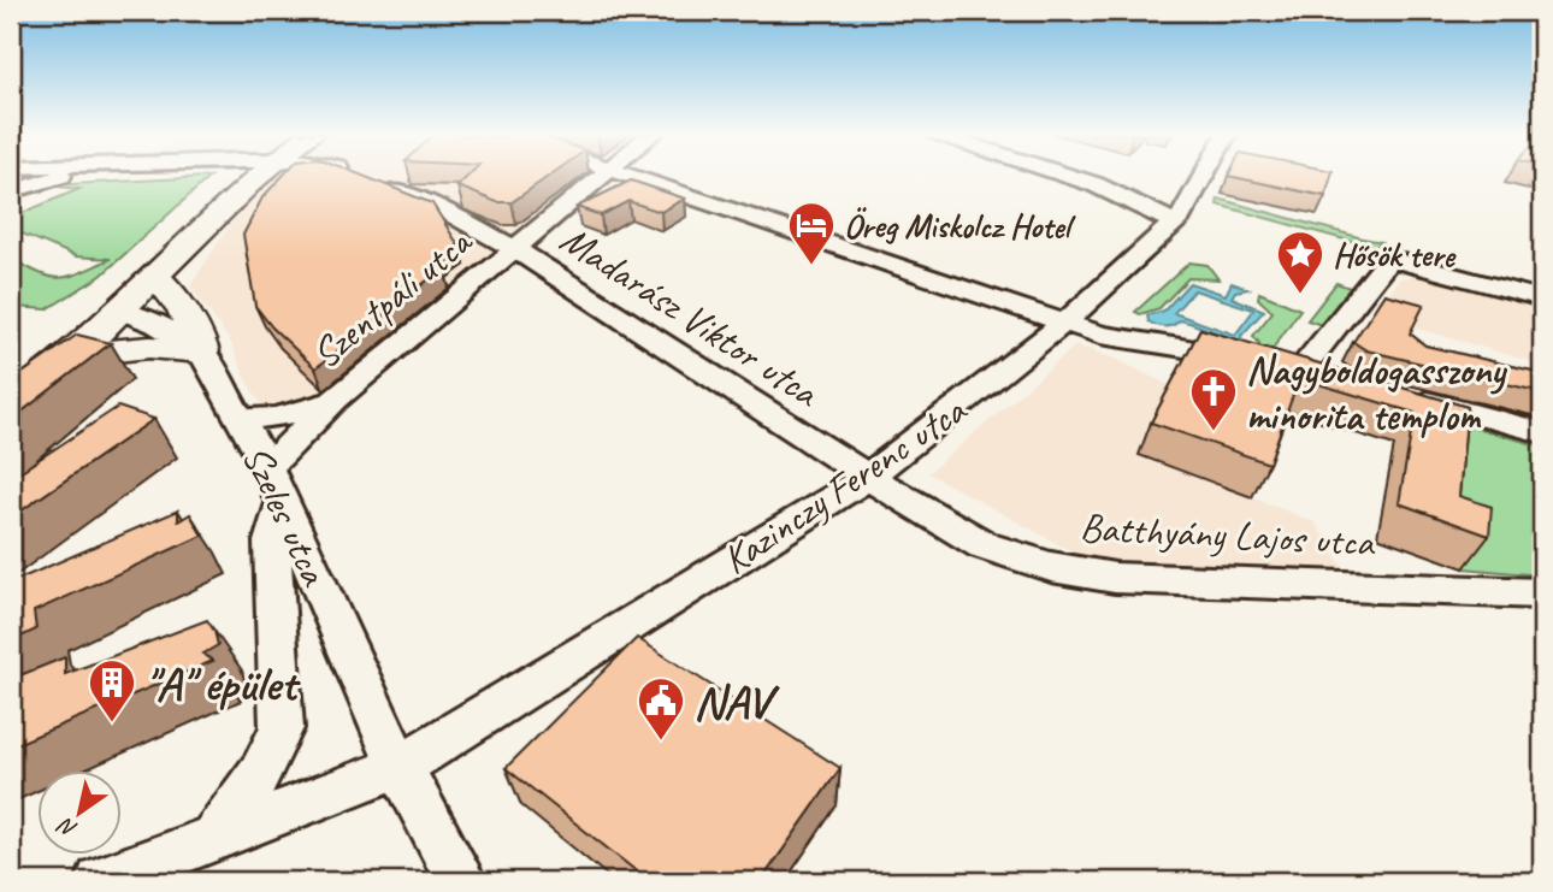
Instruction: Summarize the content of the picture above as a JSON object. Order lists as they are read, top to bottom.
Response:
{
  "streets": {
    "street": [
      "Szentpáli utca",
      "Madarász Viktor utca",
      "Kazinczy Ferenc utca",
      "Szeles utca",
      "Batthyány Lajos utca"
    ]
  },
  "crossings": [
    ["Szentpáli utca", "Madarász Viktor utca"],
    ["Szentpáli utca", "Szeles utca"],
    ["Madarász Viktor utca", "Kazinczy Ferenc utca"],
    ["Madarász Viktor utca", "Batthyány Lajos utca"],
    ["Kazinczy Ferenc utca", "Szeles utca"],
    ["Kazinczy Ferenc utca", "Batthyány Lajos utca"]
  ],
  "places": {
    "hotel": ["Öreg Miskolcz Hotel"],
    "place": ["Hősök tere"],
    "church": ["Nagyboldogasszony minorita templom"],
    "building": ["\"A\" épület"],
    "public building": ["NAV"]
  },
  "north": "bottom left"
}
